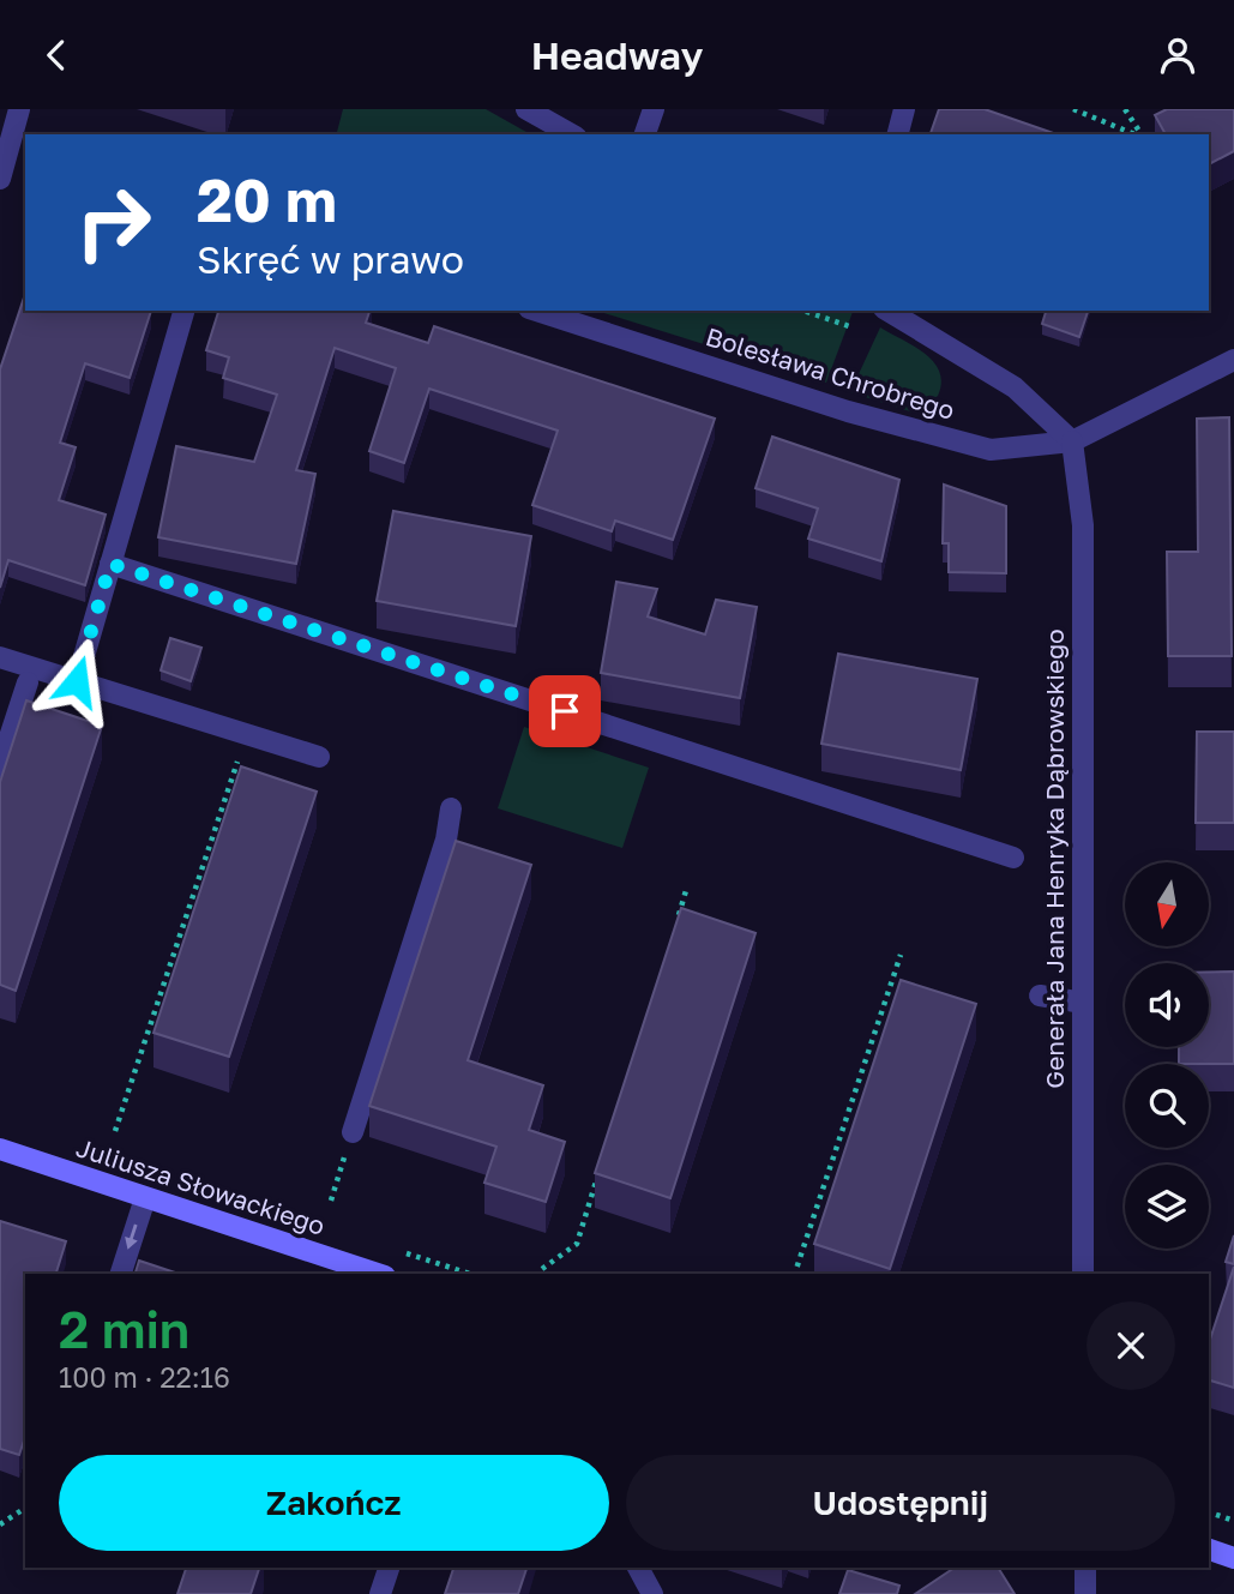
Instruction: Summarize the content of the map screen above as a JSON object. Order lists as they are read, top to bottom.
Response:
{
  "streets": {
    "street": ["Bolesława Chrobrego", "Generała Jana Henryka Dąbrowskiego", "Juliusza Słowackiego"]
  },
  "crossings": [
    ["Bolesława Chrobrego", "Generała Jana Henryka Dąbrowskiego"]
  ],
  "north": "bottom",
  "page": {
    "header": "Headway",
    "turn": ["20 m", "Skręć w prawo"],
    "heading": ["2 min", "100 m · 22:16"],
    "buttons": ["Zakończ", "Udostępnij"]
  }
}
